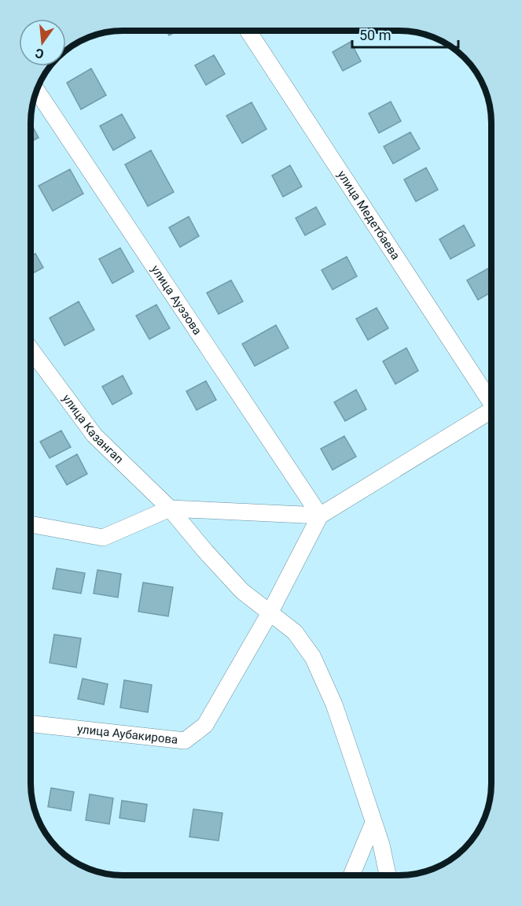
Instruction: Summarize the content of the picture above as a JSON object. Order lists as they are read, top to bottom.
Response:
{
  "streets": {
    "street": [
      "улица Медетбаева",
      "улица Ауэзова",
      "улица Казангап",
      "улица Аубакирова"
    ]
  },
  "crossings": [
    ["улица Ауэзова", "улица Аубакирова"],
    ["улица Казангап", "улица Аубакирова"]
  ],
  "scale_bar": "50 m",
  "north": "bottom"
}
